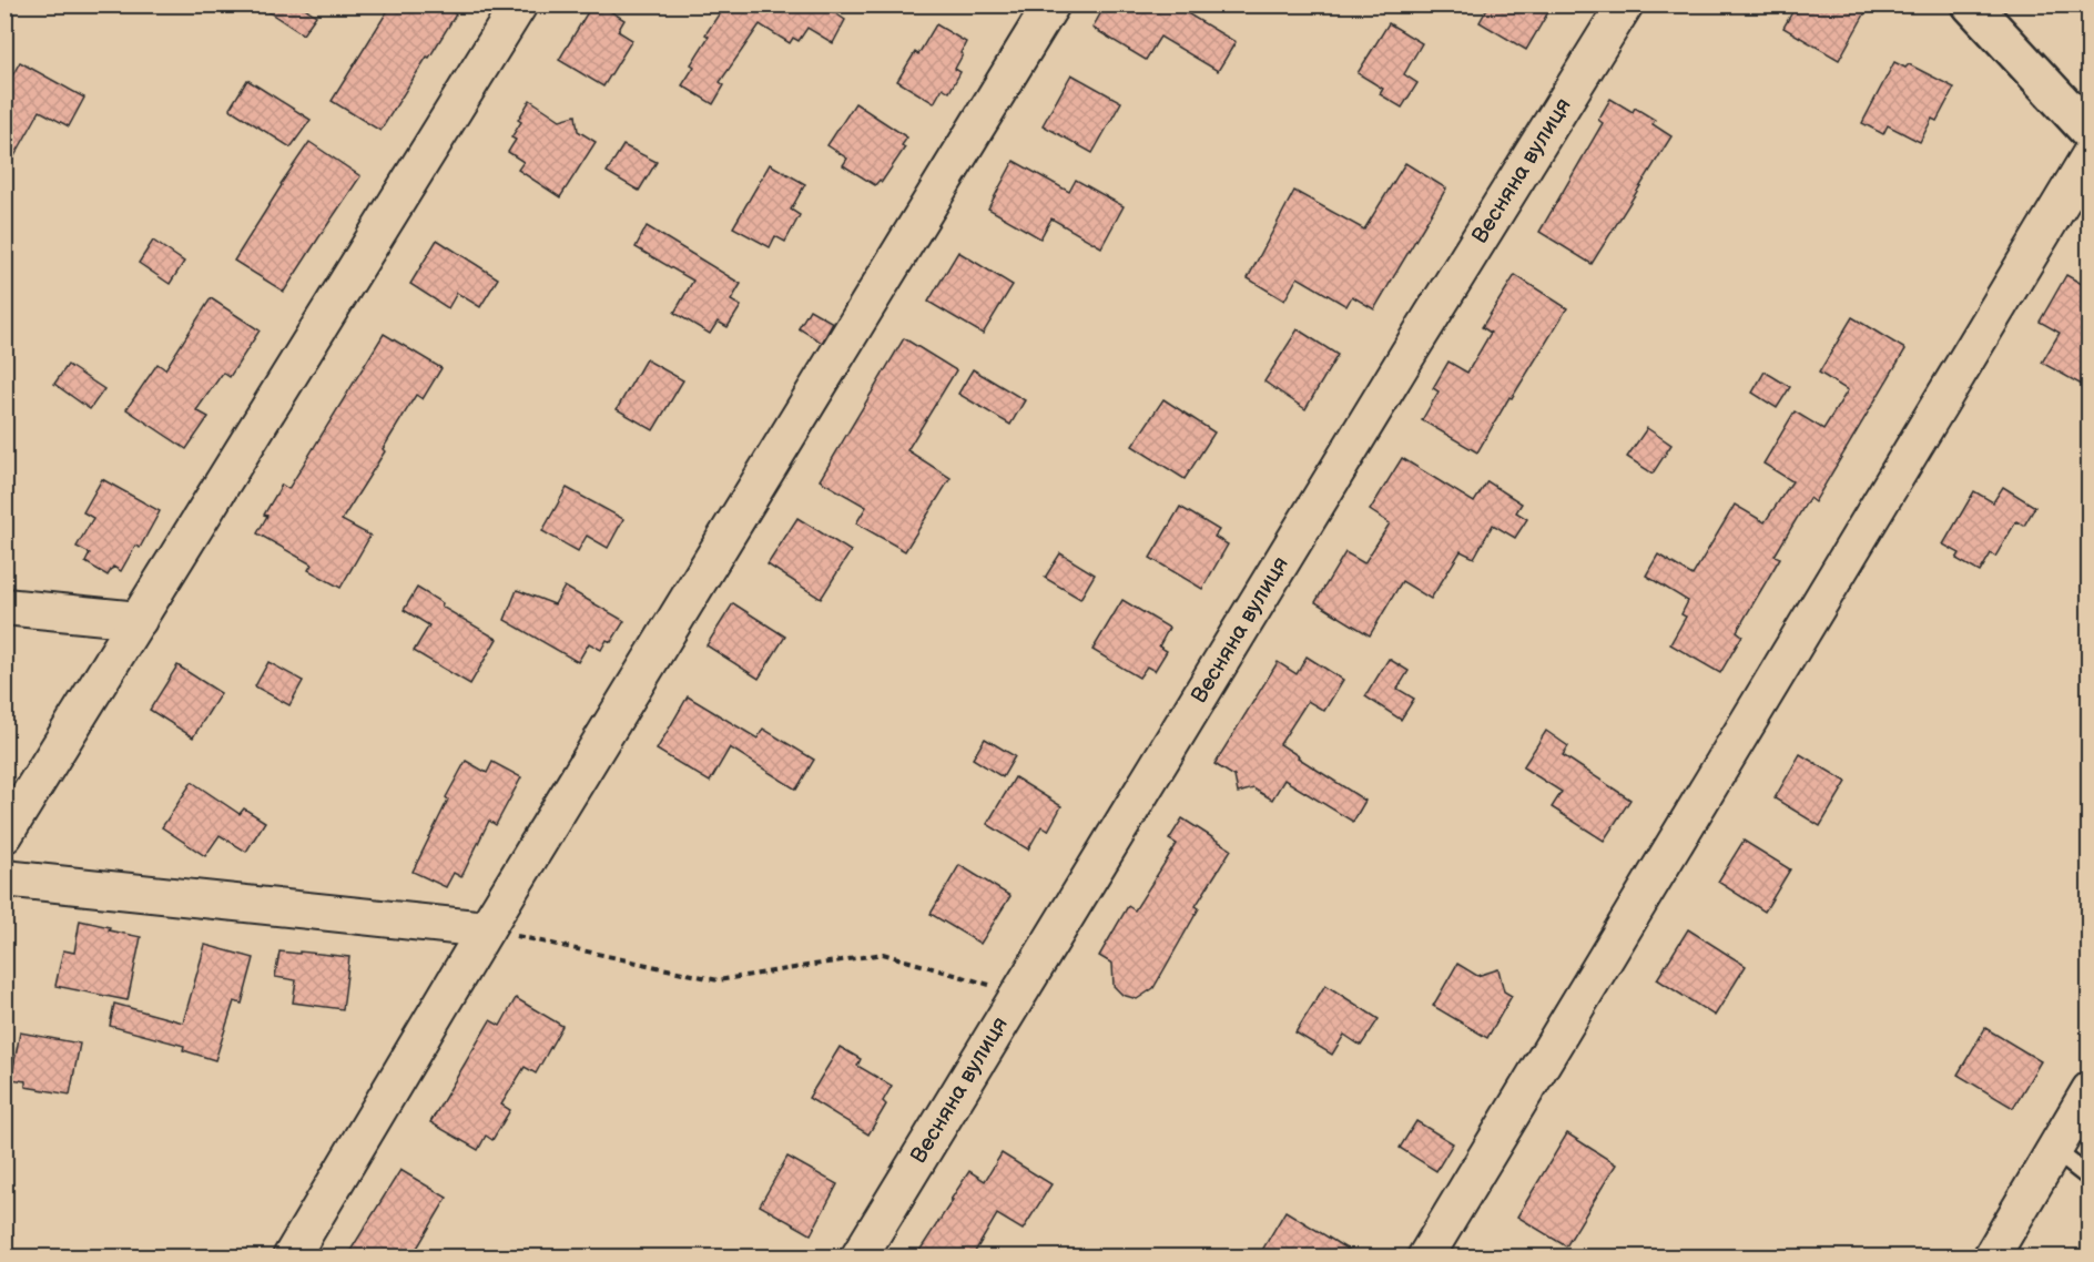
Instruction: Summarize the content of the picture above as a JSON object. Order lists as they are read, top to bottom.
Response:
{
  "streets": {
    "street": ["Весняна вулиця"]
  }
}
